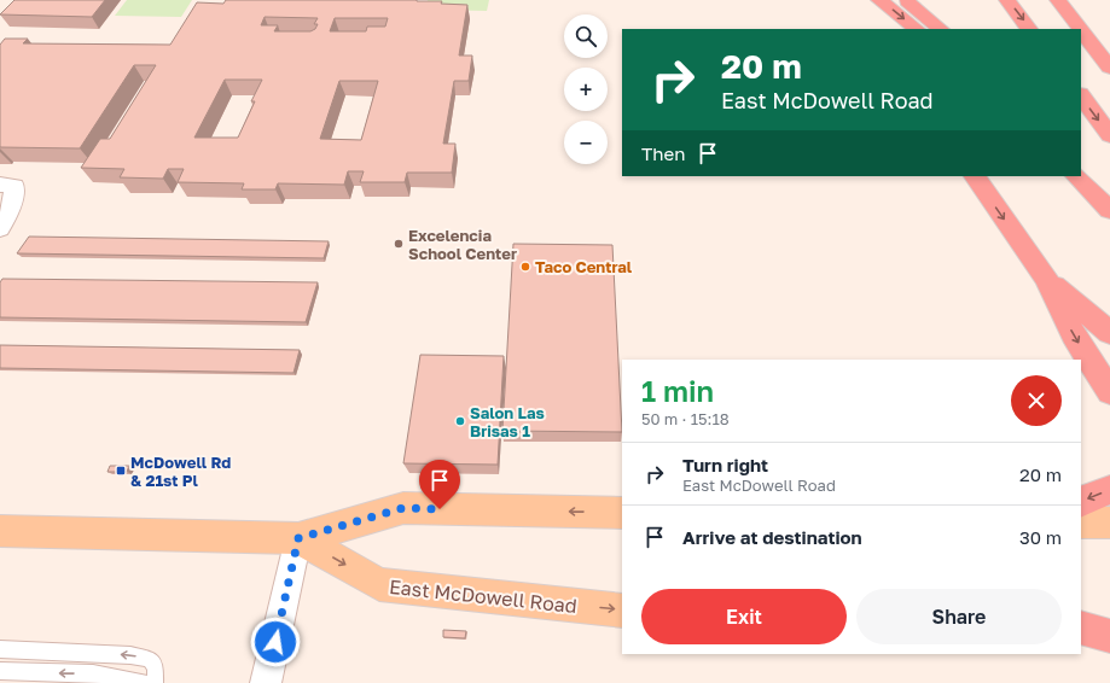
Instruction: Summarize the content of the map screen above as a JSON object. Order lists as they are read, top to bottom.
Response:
{
  "streets": {
    "main road": ["East McDowell Road"]
  },
  "places": {
    "other": ["Excelencia School Center", "Taco Central", "Salon Las Brisas 1"],
    "transit": ["McDowell Rd & 21st Pl"]
  },
  "page": {
    "map_buttons": ["+", "−"],
    "turn": ["20 m", "East McDowell Road"],
    "then": "Then",
    "heading": ["1 min", "50 m · 15:18"],
    "list": [
      {
        "name": "Turn right",
        "note": "East McDowell Road",
        "value": "20 m"
      },
      {
        "name": "Arrive at destination",
        "value": "30 m"
      }
    ],
    "buttons": ["Exit", "Share"]
  }
}
